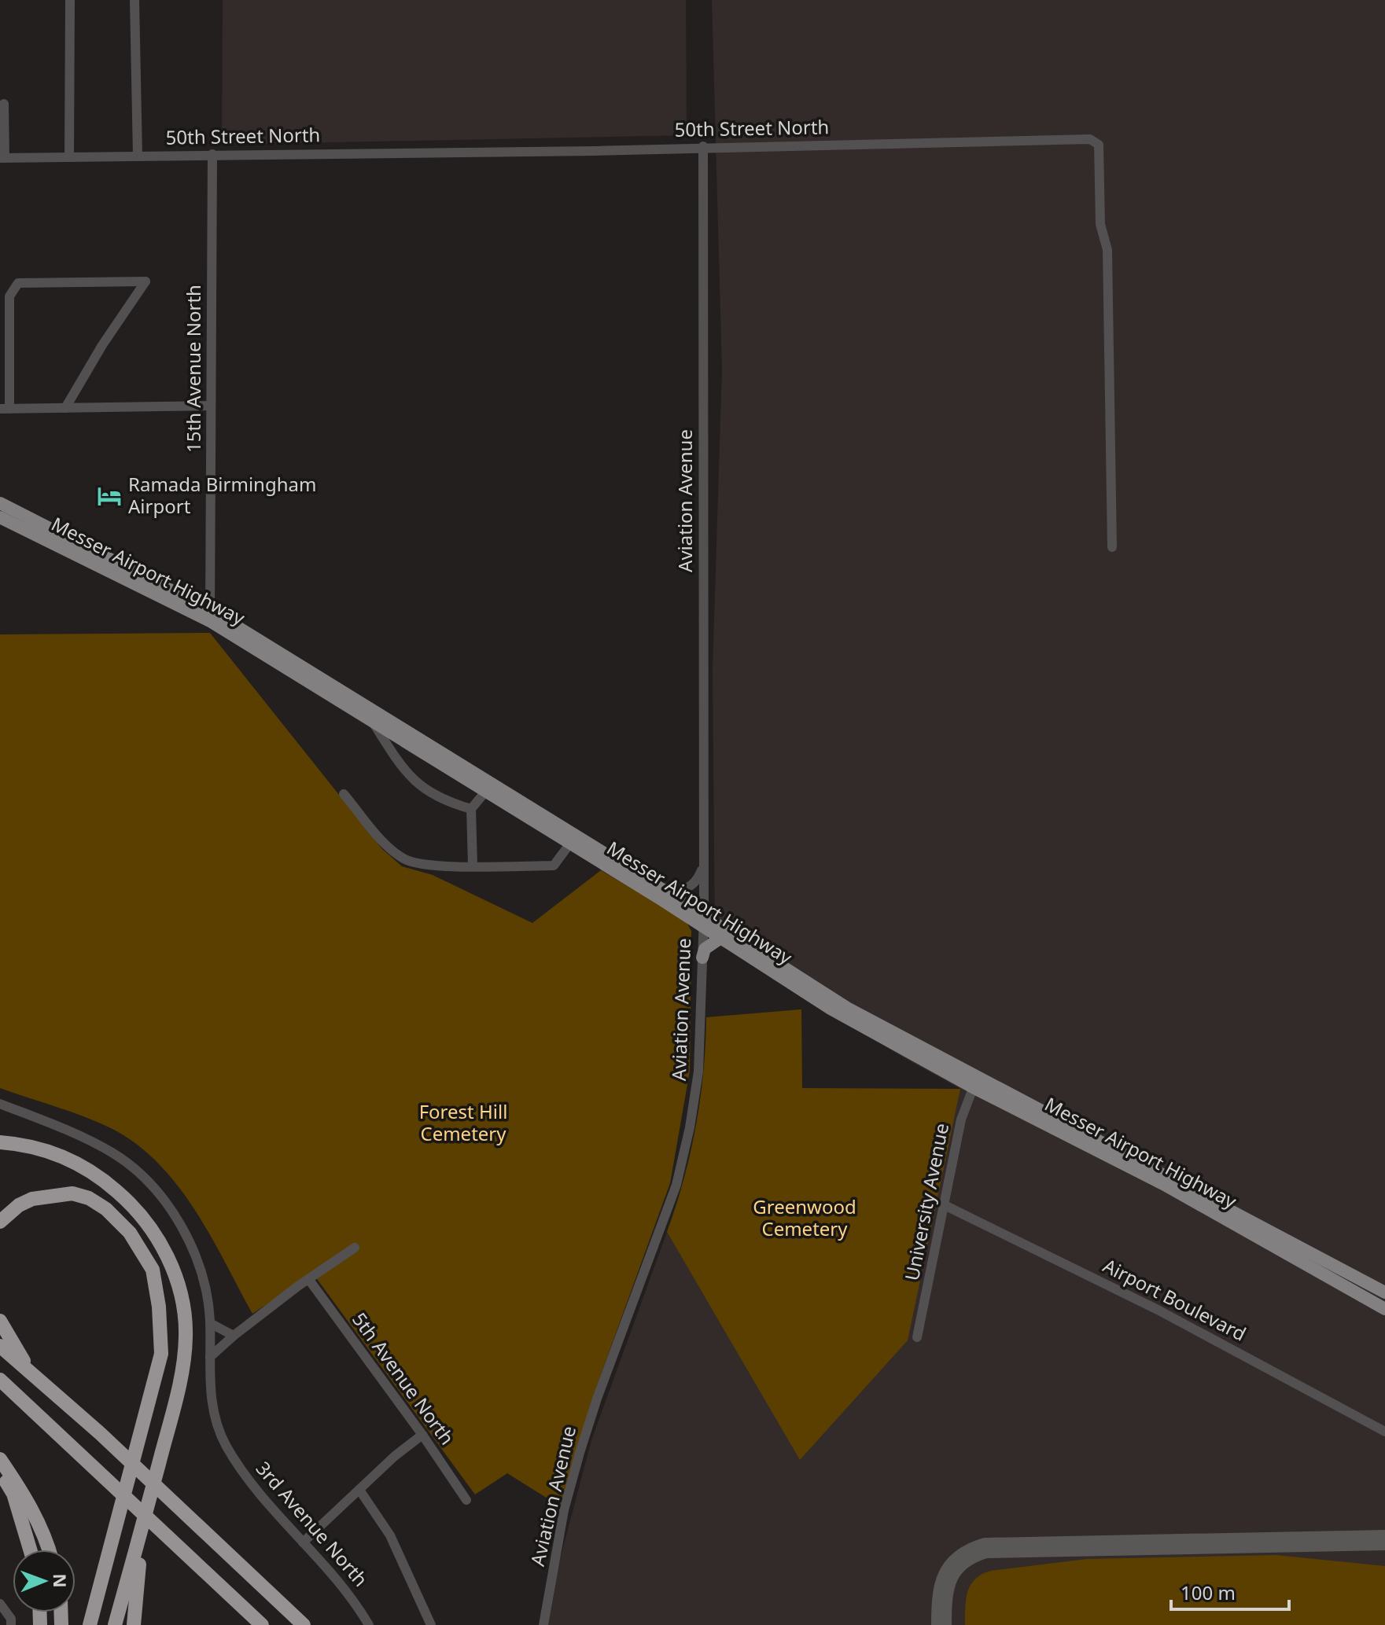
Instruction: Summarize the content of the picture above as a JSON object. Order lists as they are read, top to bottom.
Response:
{
  "streets": {
    "main road": ["Messer Airport Highway"],
    "street": [
      "50th Street North",
      "15th Avenue North",
      "Aviation Avenue",
      "University Avenue",
      "Airport Boulevard",
      "5th Avenue North",
      "3rd Avenue North"
    ]
  },
  "crossings": [
    ["50th Street North", "15th Avenue North"],
    ["50th Street North", "Aviation Avenue"],
    ["15th Avenue North", "Messer Airport Highway"],
    ["Aviation Avenue", "Messer Airport Highway"],
    ["Messer Airport Highway", "University Avenue"],
    ["University Avenue", "Airport Boulevard"]
  ],
  "parks": ["Forest Hill Cemetery", "Greenwood Cemetery"],
  "places": {
    "hotel": ["Ramada Birmingham Airport"]
  },
  "scale_bar": "100 m",
  "north": "right"
}
